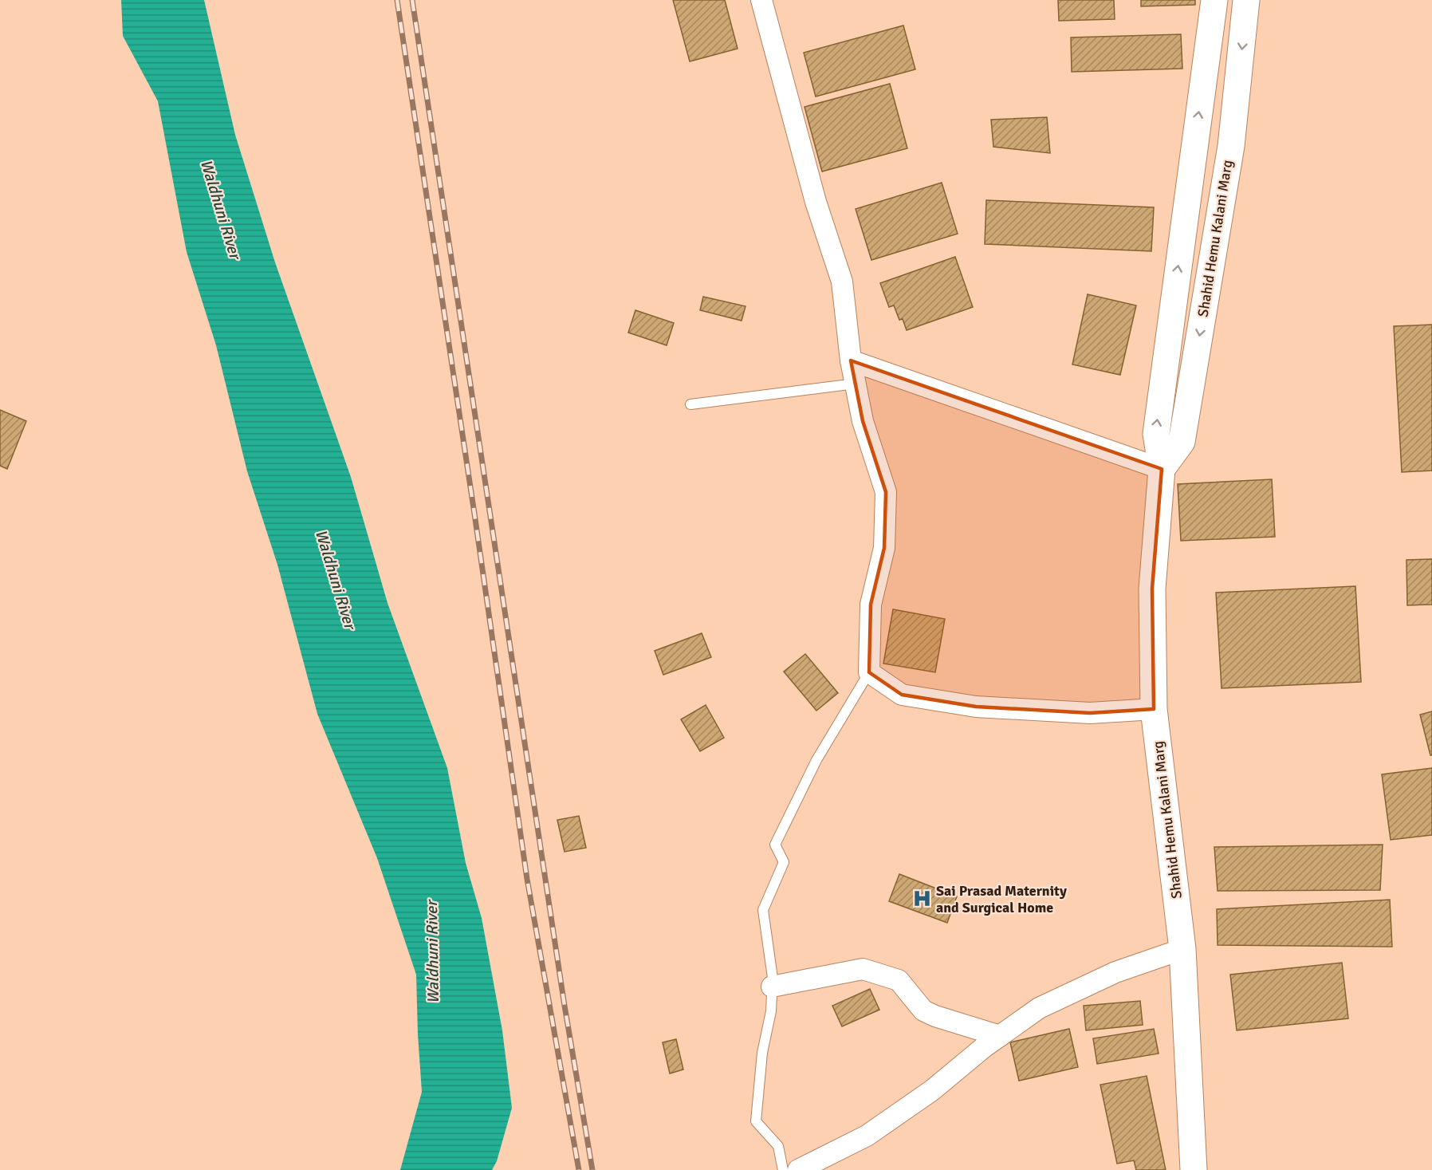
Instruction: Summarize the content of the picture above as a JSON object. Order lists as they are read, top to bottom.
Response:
{
  "streets": {
    "main road": ["Shahid Hemu Kalani Marg"]
  },
  "water": ["Waldhuni River"],
  "places": {
    "hospital": ["Sai Prasad Maternity and Surgical Home"]
  }
}
